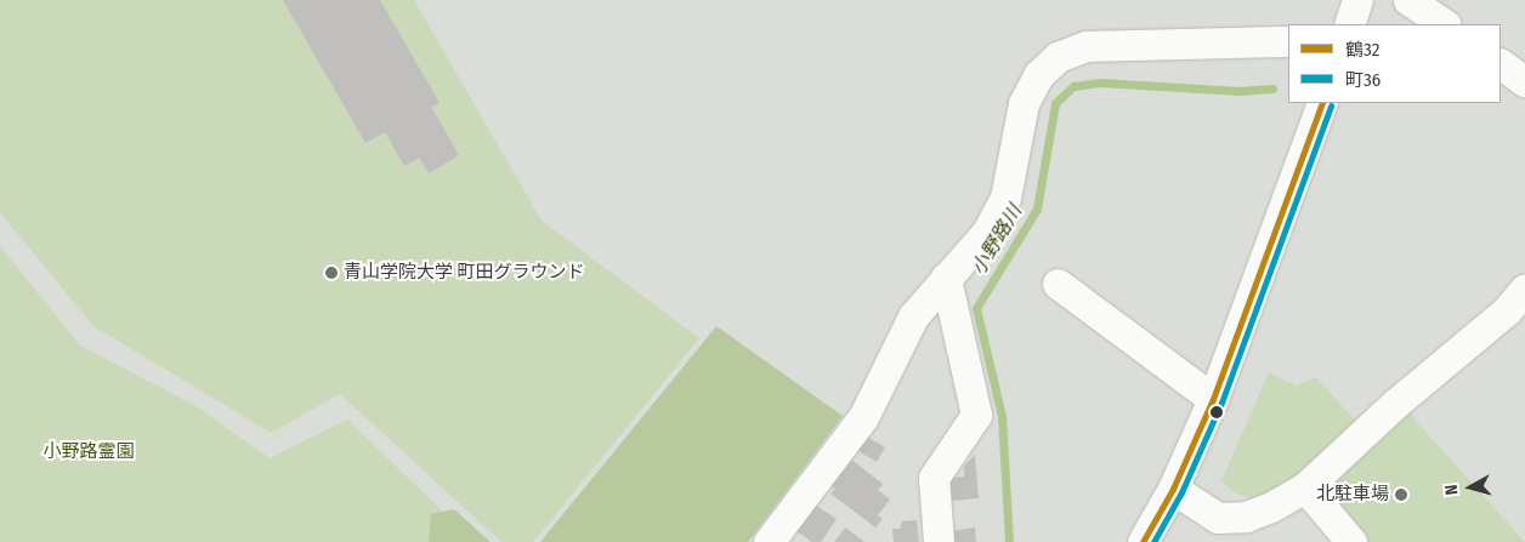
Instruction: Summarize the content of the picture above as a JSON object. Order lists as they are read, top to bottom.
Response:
{
  "water": ["小野路川"],
  "parks": ["小野路霊園"],
  "places": ["青山学院大学 町田グラウンド", "北駐車場"],
  "lines": ["transit line 鶴32", "transit line 町36"],
  "legend": ["鶴32", "町36"],
  "north": "left"
}
